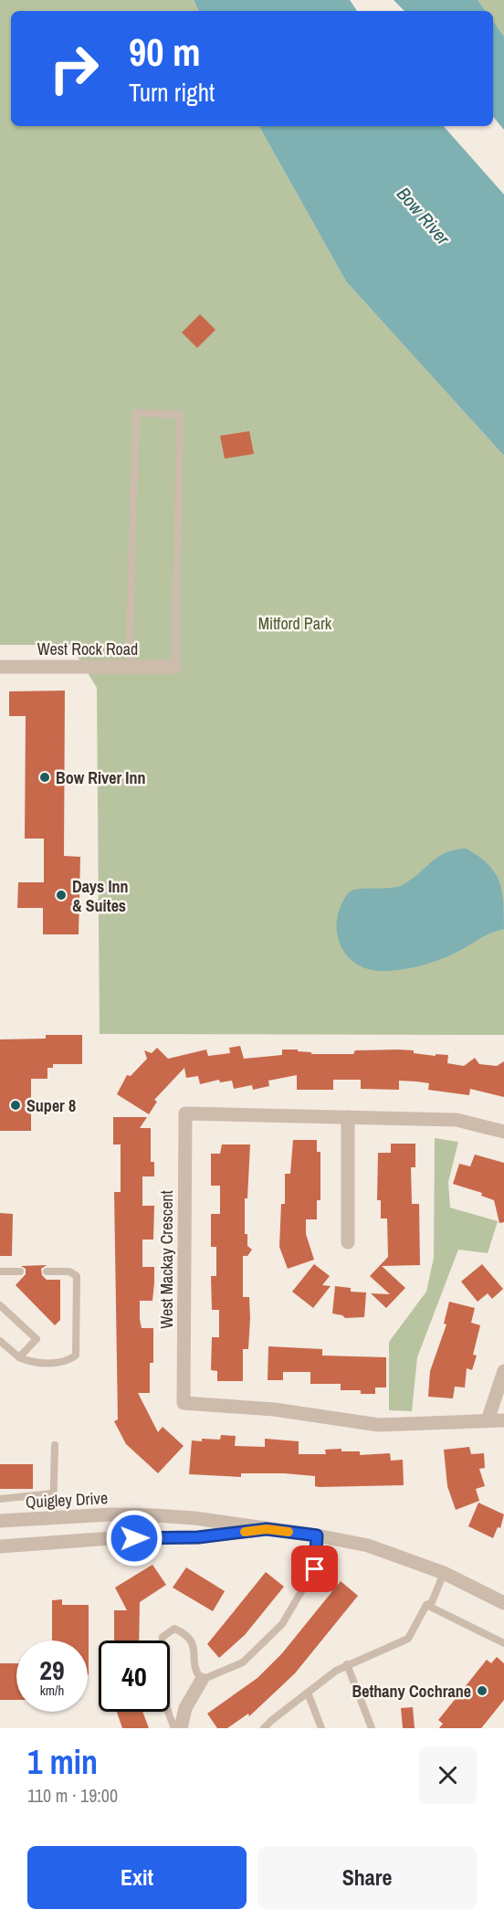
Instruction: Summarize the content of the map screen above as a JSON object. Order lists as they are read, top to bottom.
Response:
{
  "streets": {
    "street": ["West Rock Road", "West Mackay Crescent", "Quigley Drive"]
  },
  "water": ["Bow River"],
  "parks": ["Mitford Park"],
  "places": [
    "Bow River Inn",
    "Days Inn & Suites",
    "Super 8",
    "Bethany Cochrane"
  ],
  "page": {
    "turn": ["90 m", "Turn right"],
    "speed": "29 km/h",
    "limit": "40",
    "heading": ["1 min", "110 m · 19:00"],
    "buttons": ["Exit", "Share"]
  }
}
